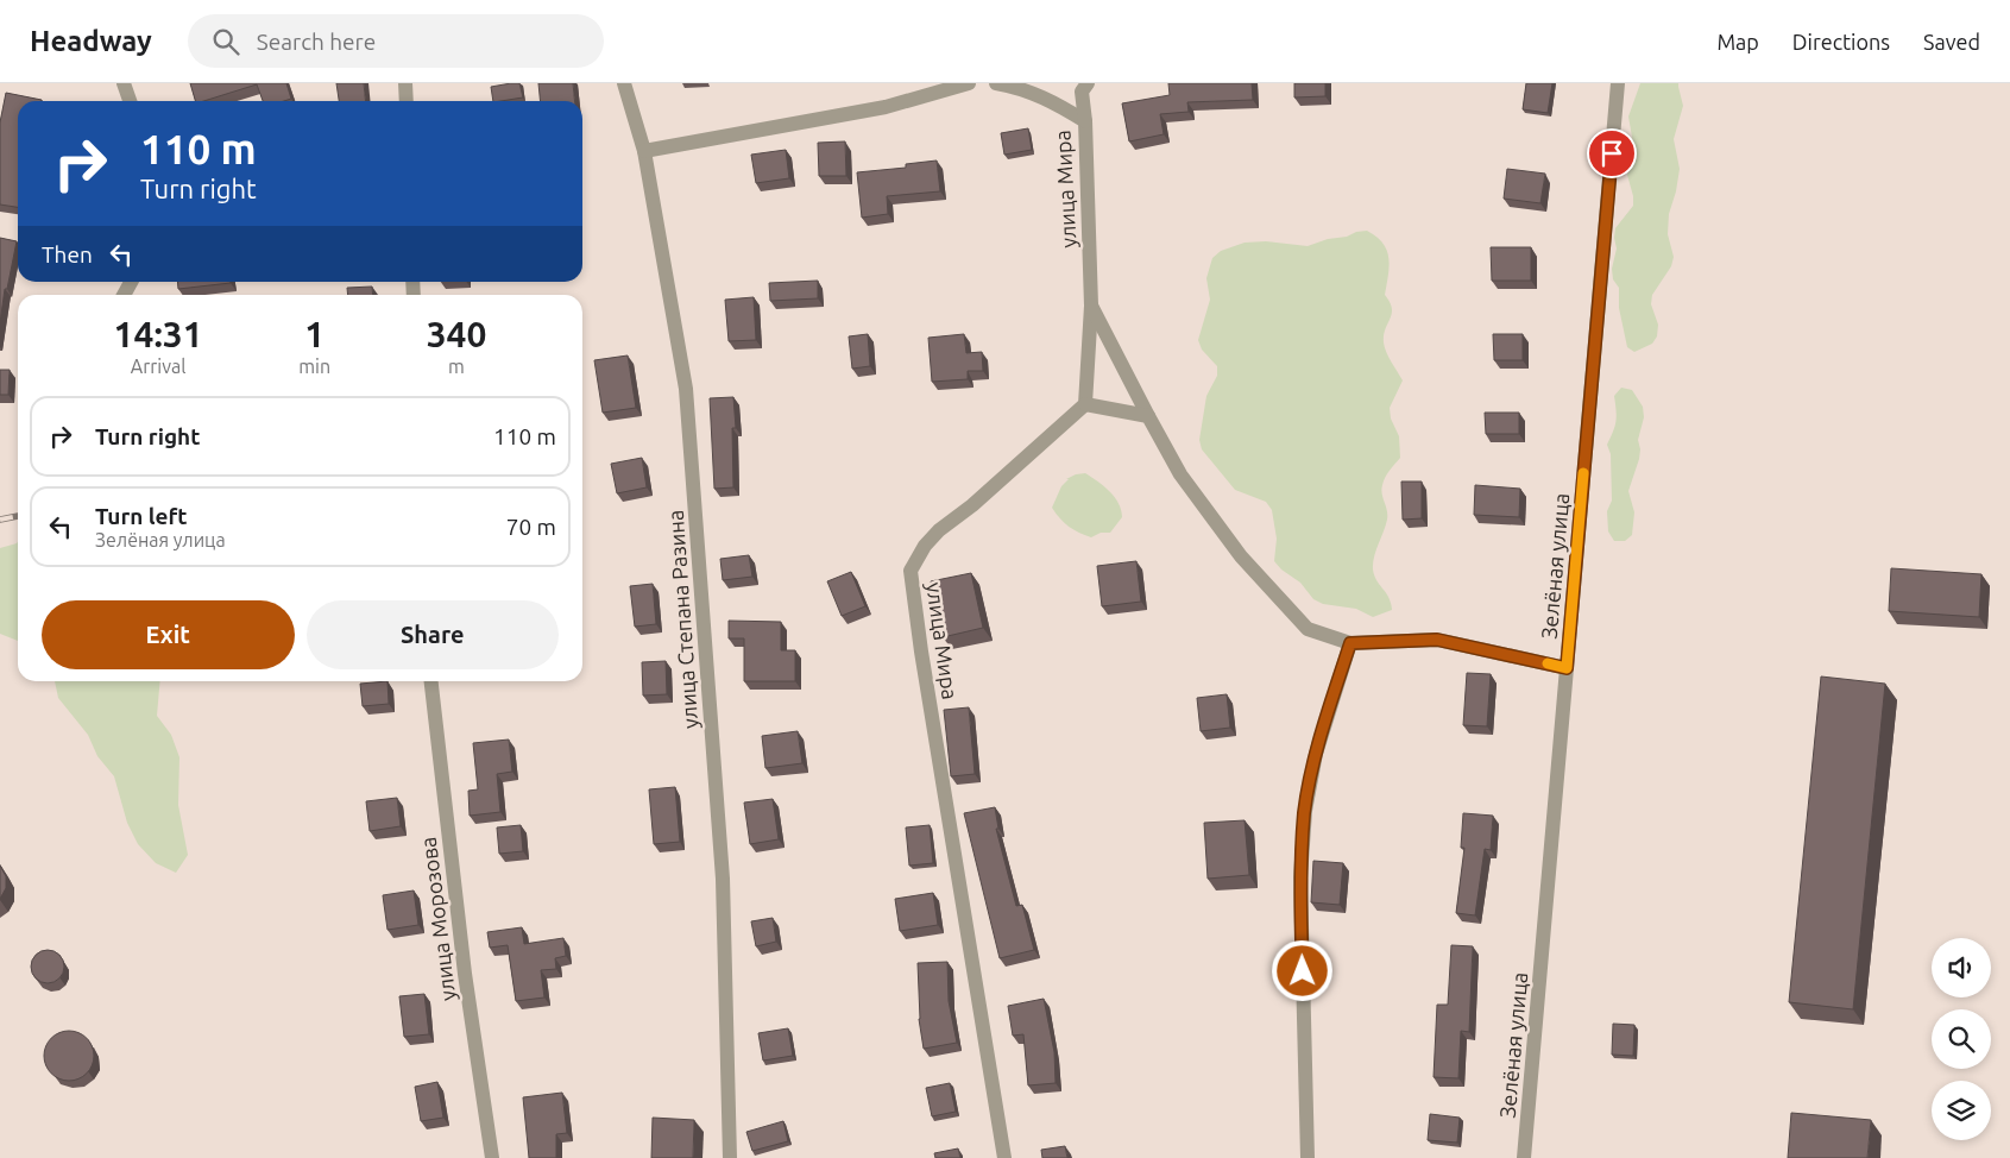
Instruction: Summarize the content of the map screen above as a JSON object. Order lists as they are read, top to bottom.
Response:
{
  "streets": {
    "street": [
      "улица Мира",
      "Зелёная улица",
      "улица Степана Разина",
      "улица Морозова"
    ]
  },
  "page": {
    "header": "Headway",
    "search": "Search here",
    "nav": ["Map", "Directions", "Saved"],
    "turn": ["110 m", "Turn right"],
    "then": "Then",
    "eta": [
      "14:31",
      "Arrival",
      "1",
      "min",
      "340",
      "m"
    ],
    "list": [
      {
        "name": "Turn right",
        "value": "110 m"
      },
      {
        "name": "Turn left",
        "note": "Зелёная улица",
        "value": "70 m"
      }
    ],
    "buttons": ["Exit", "Share"]
  }
}
